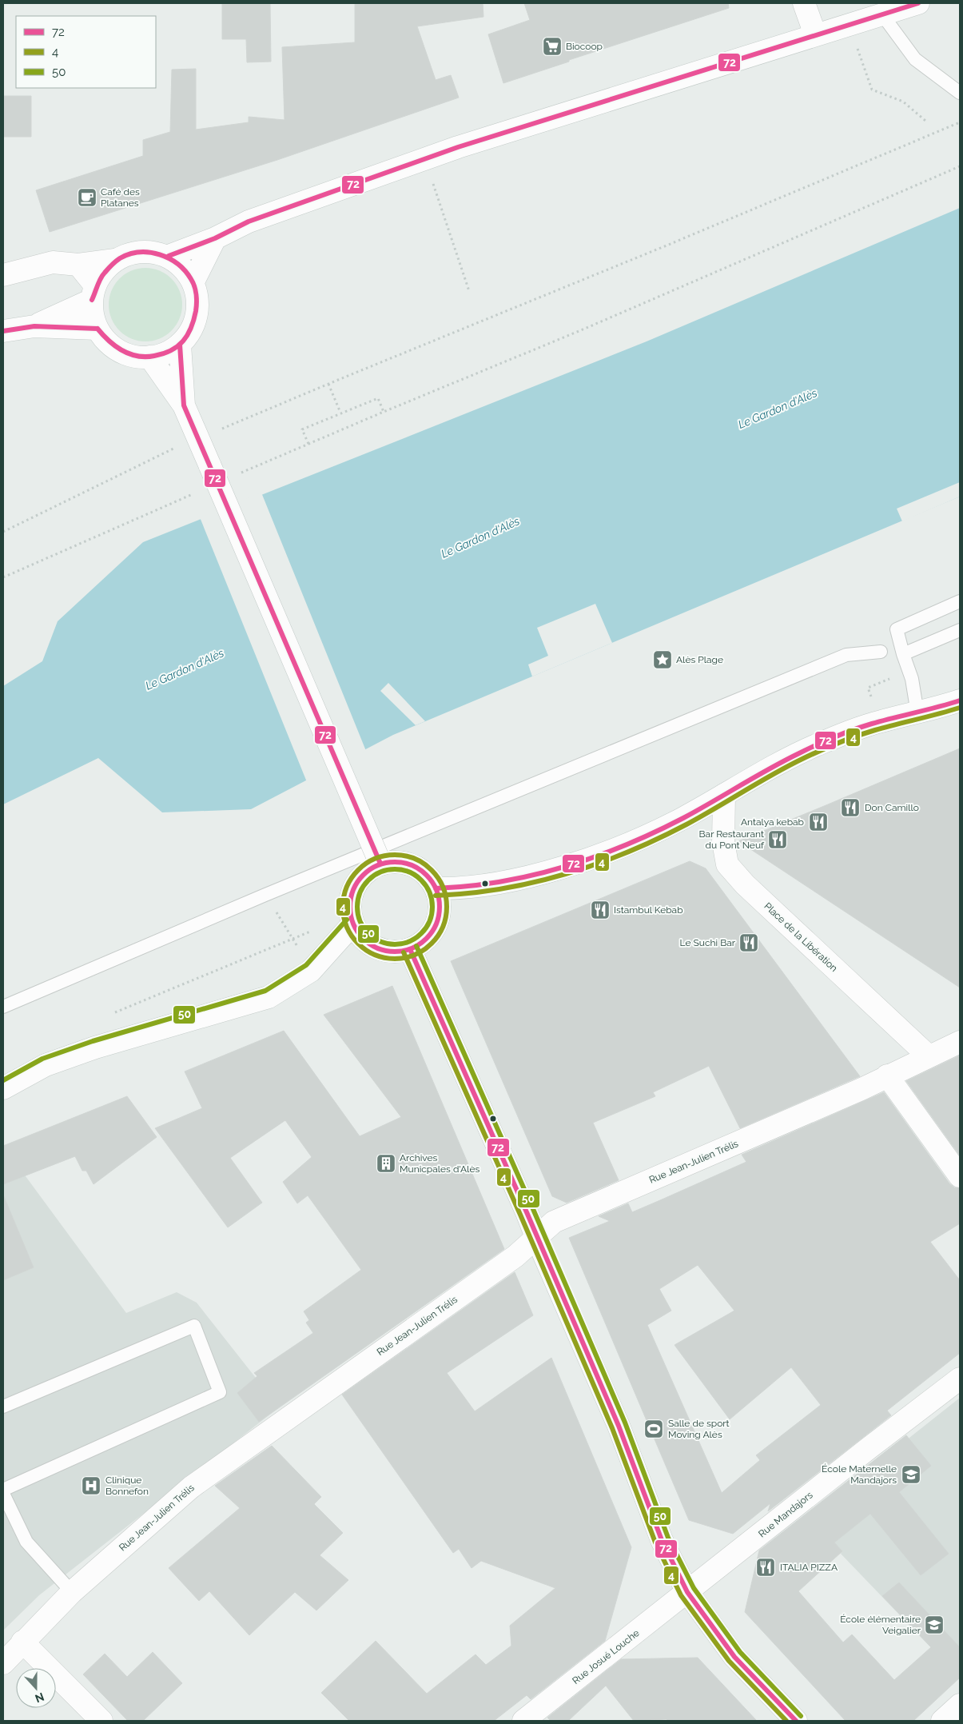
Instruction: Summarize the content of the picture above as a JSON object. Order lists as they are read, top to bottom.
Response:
{
  "streets": {
    "street": [
      "Place de la Libération",
      "Rue Jean-Julien Trélis",
      "Rue Mandajors",
      "Rue Josué Louche"
    ]
  },
  "crossings": [
    ["Place de la Libération", "Rue Jean-Julien Trélis"],
    ["Rue Mandajors", "Rue Josué Louche"]
  ],
  "water": ["Le Gardon d'Alès"],
  "places": {
    "supermarket": ["Biocoop"],
    "cafe": ["Café des Platanes"],
    "place": ["Alès Plage"],
    "restaurant": [
      "Don Camillo",
      "Antalya kebab",
      "Bar Restaurant du Pont Neuf",
      "Istambul Kebab",
      "Le Suchi Bar",
      "ITALIA PIZZA"
    ],
    "building": ["Archives Municpales d'Alès"],
    "sports": ["Salle de sport Moving Alès"],
    "school or university": ["École Maternelle Mandajors", "École élémentaire Veigalier"],
    "hospital": ["Clinique Bonnefon"]
  },
  "lines": ["transit line 72", "transit line 4", "transit line 50"],
  "legend": ["72", "4", "50"],
  "north": "bottom"
}
